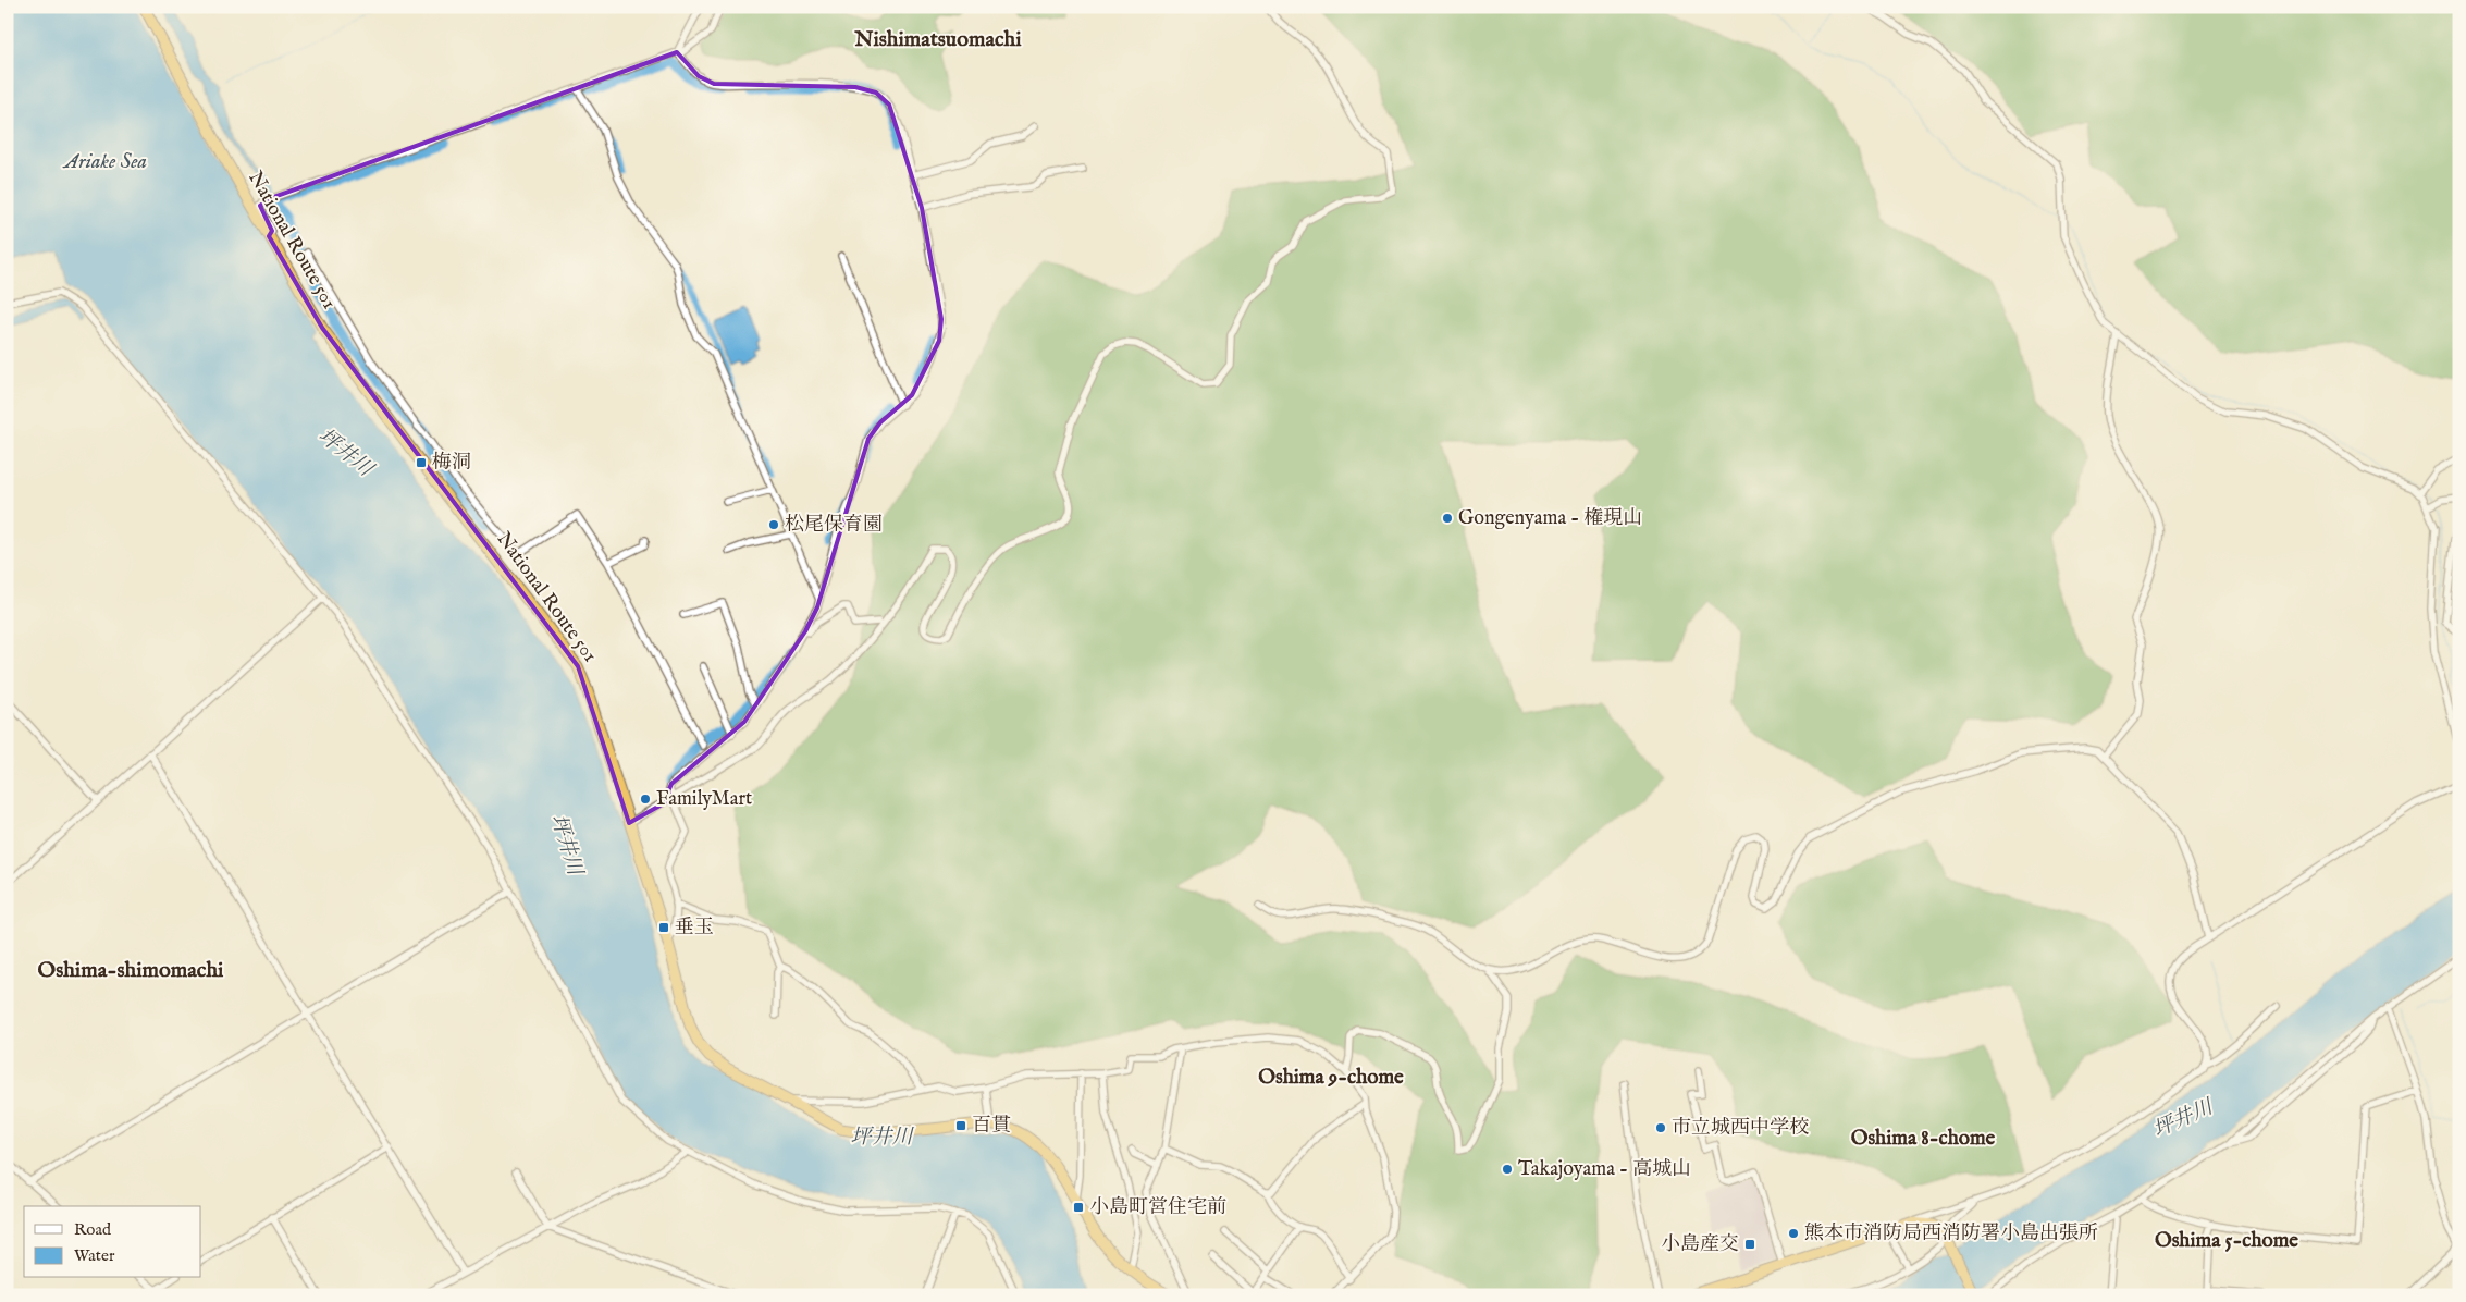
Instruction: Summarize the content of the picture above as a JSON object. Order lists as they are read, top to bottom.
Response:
{
  "streets": {
    "highway": ["National Route 501"]
  },
  "districts": [
    "Nishimatsuomachi",
    "Oshima-shimomachi",
    "Oshima 9-chome",
    "Oshima 8-chome",
    "Oshima 5-chome"
  ],
  "water": ["Ariake Sea", "坪井川"],
  "places": {
    "transit": [
      "梅洞",
      "垂玉",
      "百貫",
      "小島町営住宅前",
      "小島産交"
    ],
    "other": [
      "Gongenyama - 権現山",
      "松尾保育園",
      "FamilyMart",
      "市立城西中学校",
      "Takajoyama - 高城山",
      "熊本市消防局西消防署小島出張所"
    ]
  },
  "legend": ["Road", "Water"]
}
